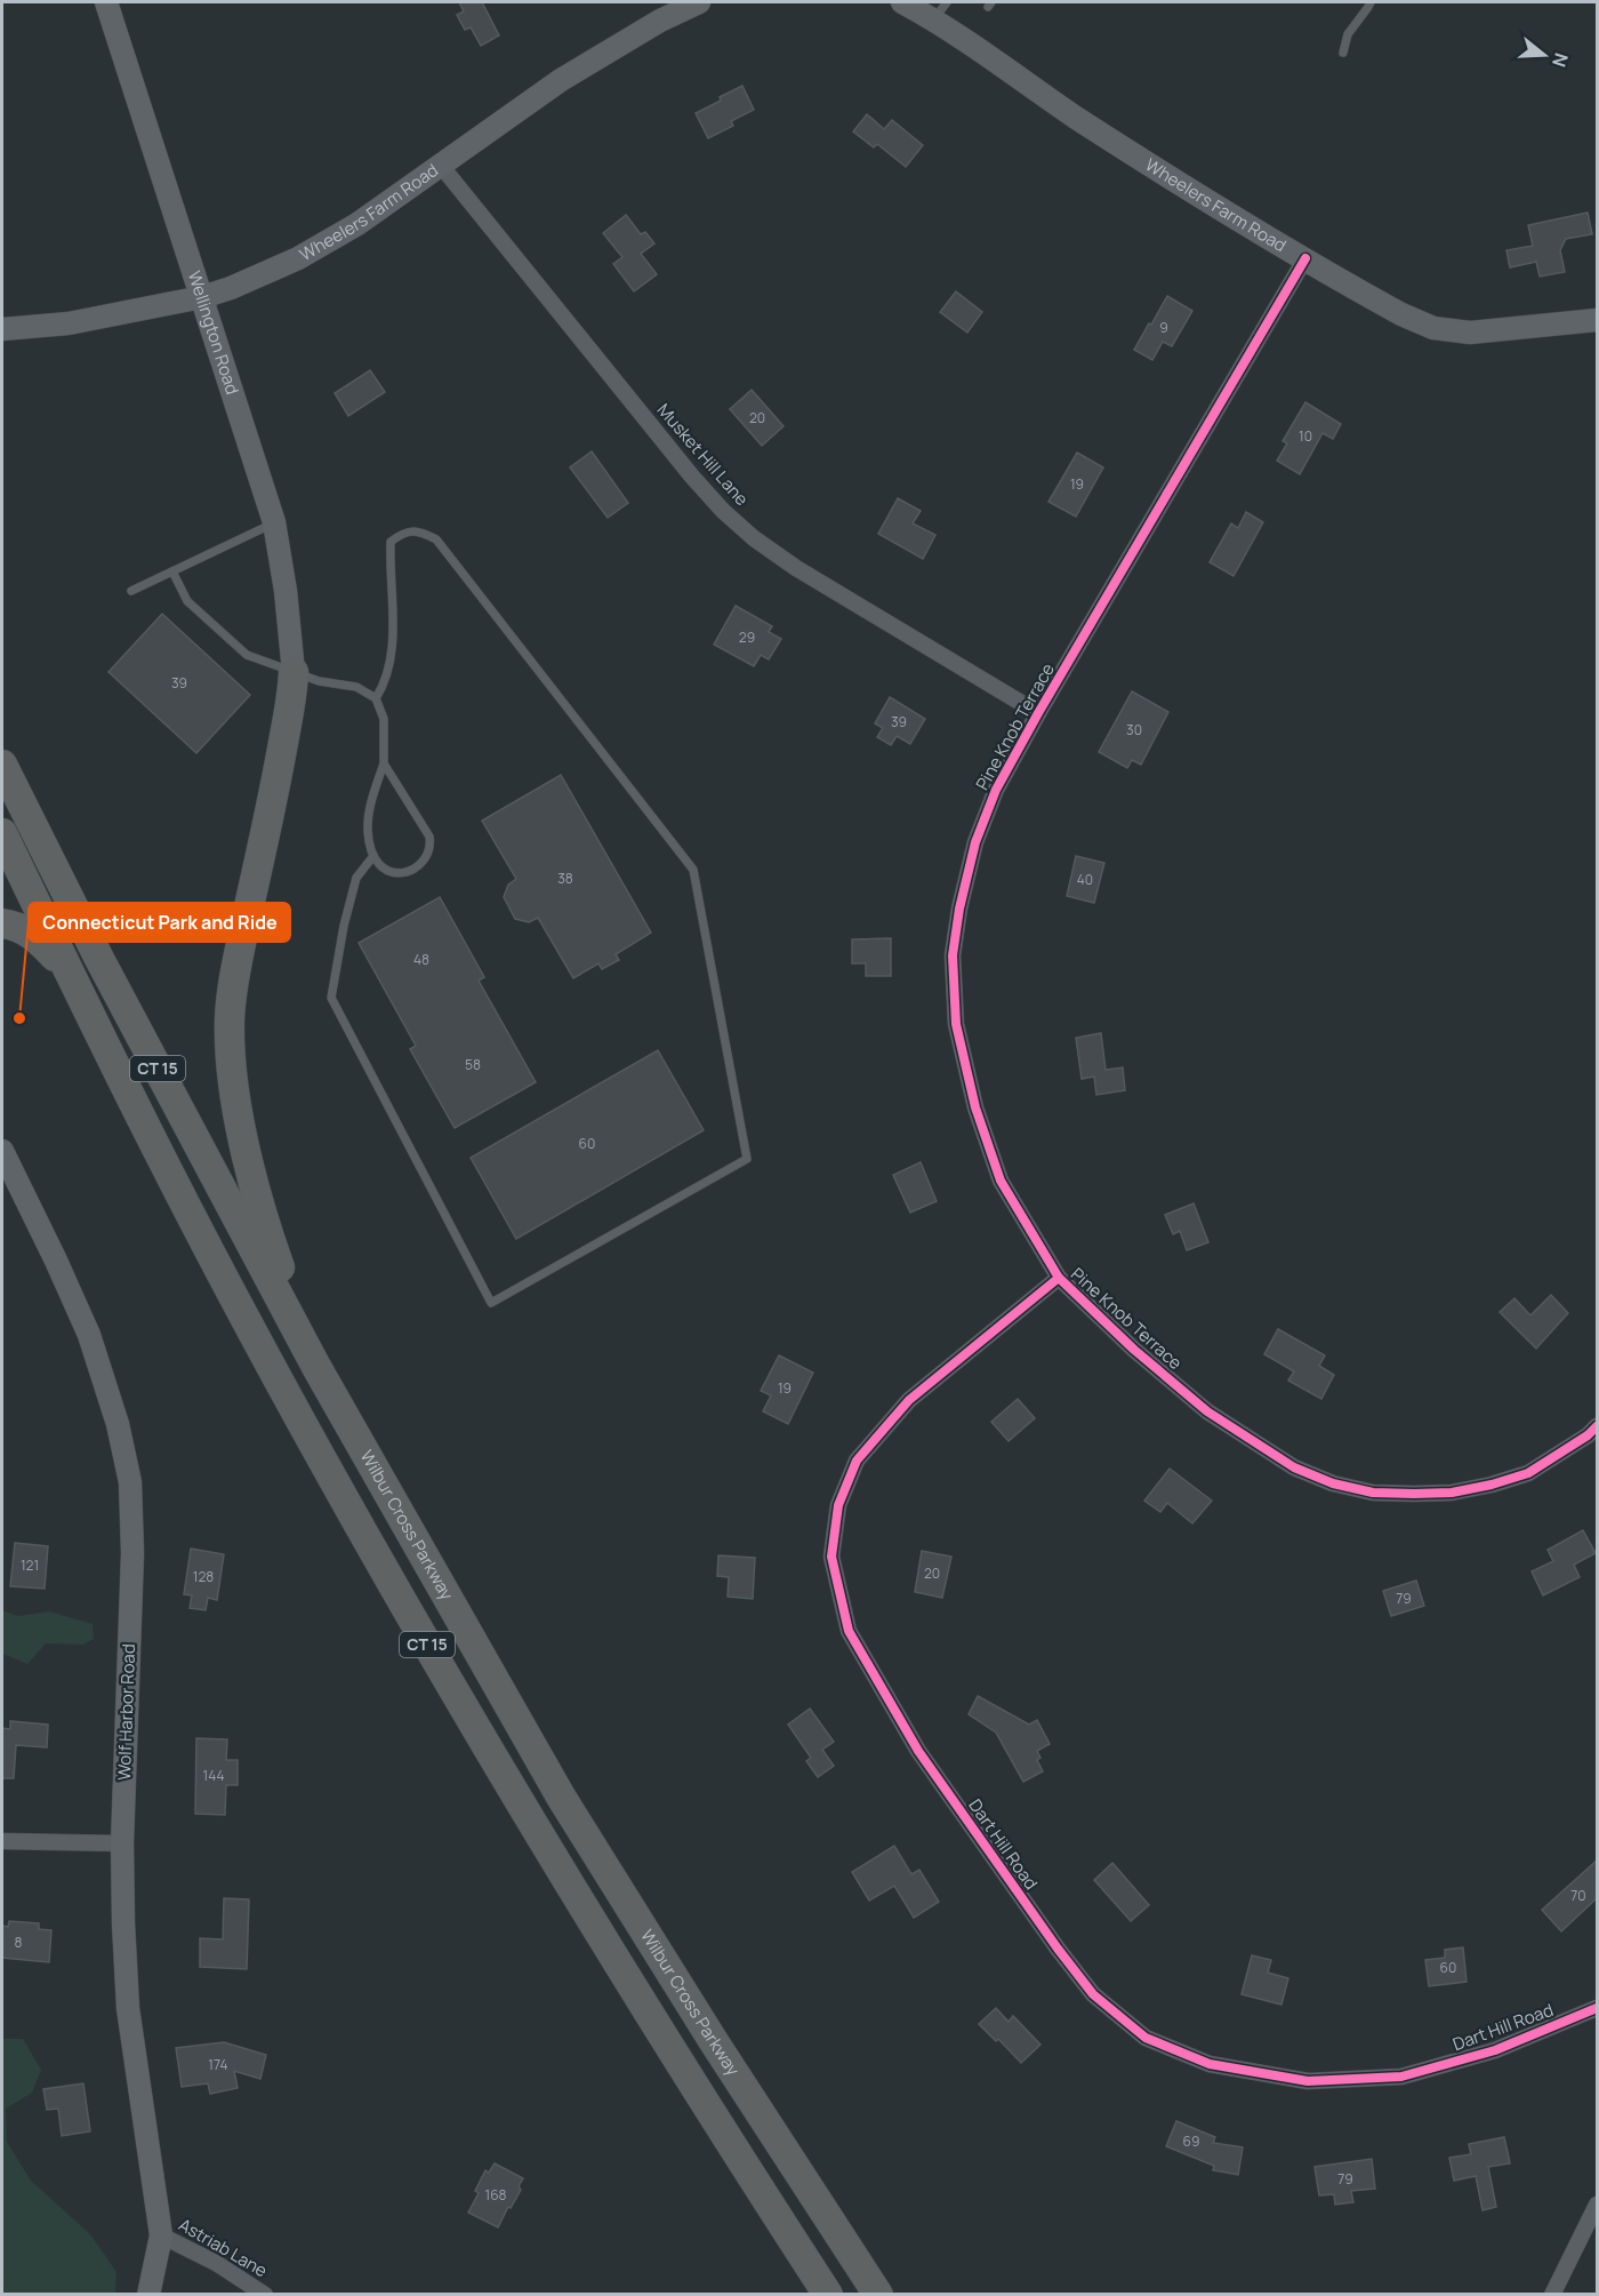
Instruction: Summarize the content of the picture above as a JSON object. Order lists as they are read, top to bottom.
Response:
{
  "streets": {
    "highway": ["CT 15", "Wilbur Cross Parkway"],
    "main road": ["Wheelers Farm Road", "Wellington Road", "Wolf Harbor Road"],
    "street": [
      "Musket Hill Lane",
      "Pine Knob Terrace",
      "Dart Hill Road",
      "Astriab Lane"
    ]
  },
  "crossings": [
    ["Wheelers Farm Road", "Wellington Road"],
    ["Wheelers Farm Road", "Musket Hill Lane"],
    ["Wheelers Farm Road", "Pine Knob Terrace"],
    ["Musket Hill Lane", "Pine Knob Terrace"],
    ["Pine Knob Terrace", "Dart Hill Road"],
    ["Wolf Harbor Road", "Astriab Lane"]
  ],
  "places": ["Connecticut Park and Ride"],
  "house_numbers": [
    "9",
    "20",
    "10",
    "19",
    "29",
    "39",
    "39",
    "30",
    "38",
    "40",
    "48",
    "58",
    "60",
    "19",
    "121",
    "20",
    "128",
    "79",
    "144",
    "70",
    "8",
    "60",
    "174",
    "69",
    "79",
    "168"
  ],
  "north": "right"
}
